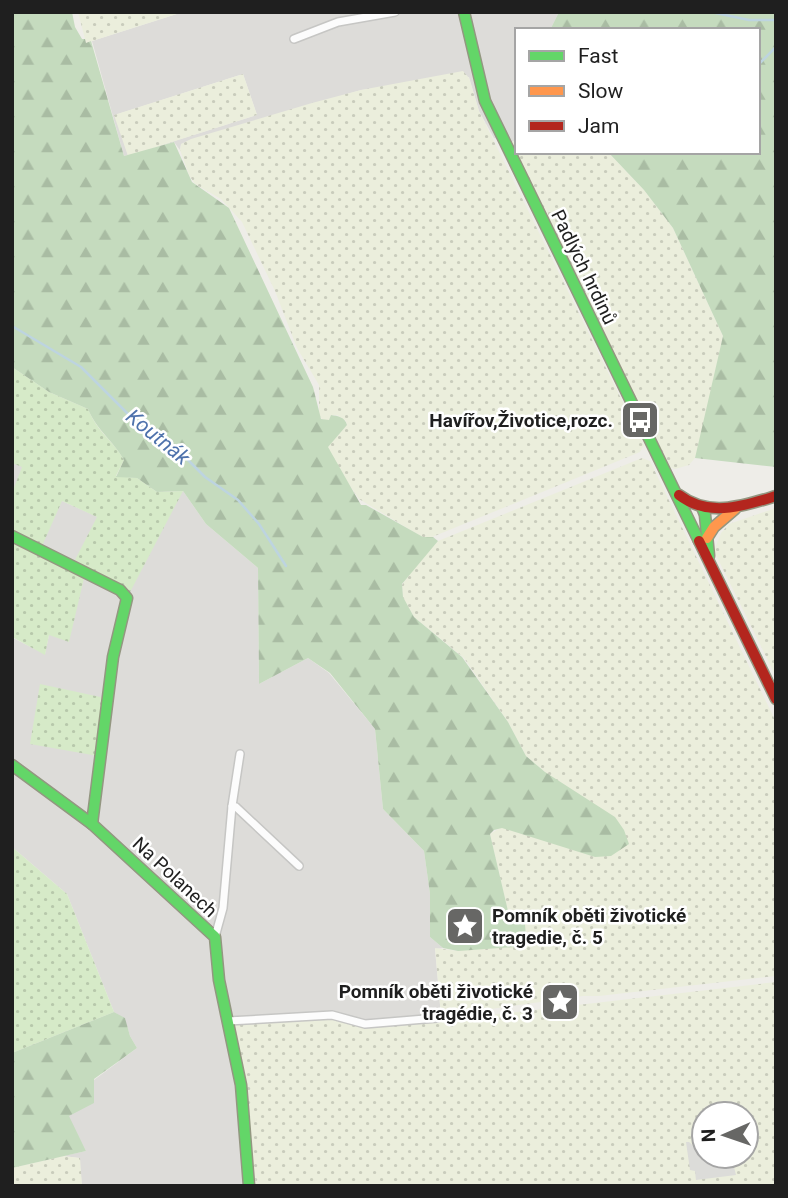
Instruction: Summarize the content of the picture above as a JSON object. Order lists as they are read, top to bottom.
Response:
{
  "streets": {
    "street": ["Padlých hrdinů", "Na Polanech"]
  },
  "water": ["Koutnák"],
  "places": {
    "bus stop": ["Havířov,Životice,rozc."],
    "place": ["Pomník oběti životické tragedie, č. 5", "Pomník oběti životické tragédie, č. 3"]
  },
  "legend": ["Fast", "Slow", "Jam"],
  "north": "left"
}
